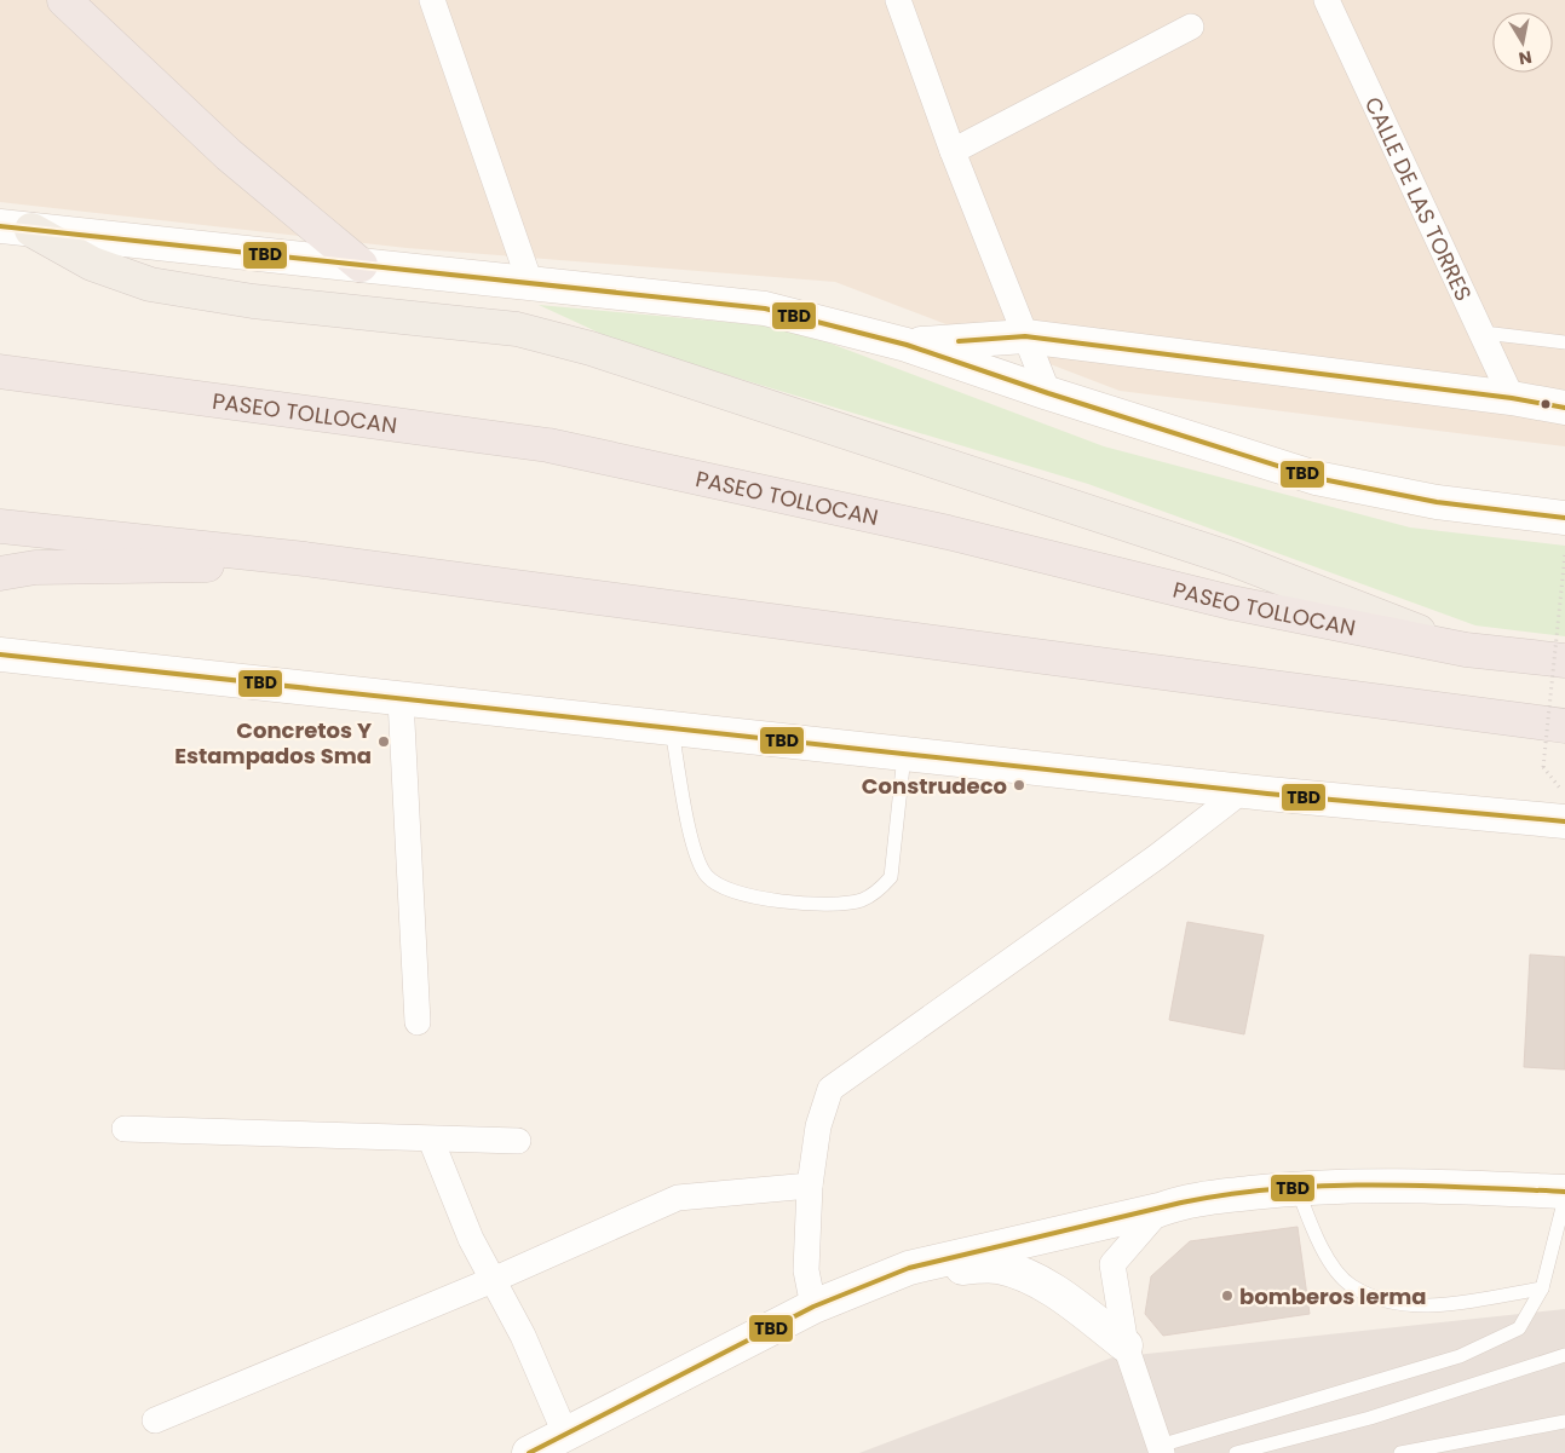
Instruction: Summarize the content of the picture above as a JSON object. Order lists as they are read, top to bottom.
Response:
{
  "streets": {
    "highway": ["PASEO TOLLOCAN"],
    "street": ["CALLE DE LAS TORRES"]
  },
  "places": ["Concretos Y Estampados Sma", "Construdeco", "bomberos lerma"],
  "lines": ["transit line TBD"],
  "north": "bottom"
}
